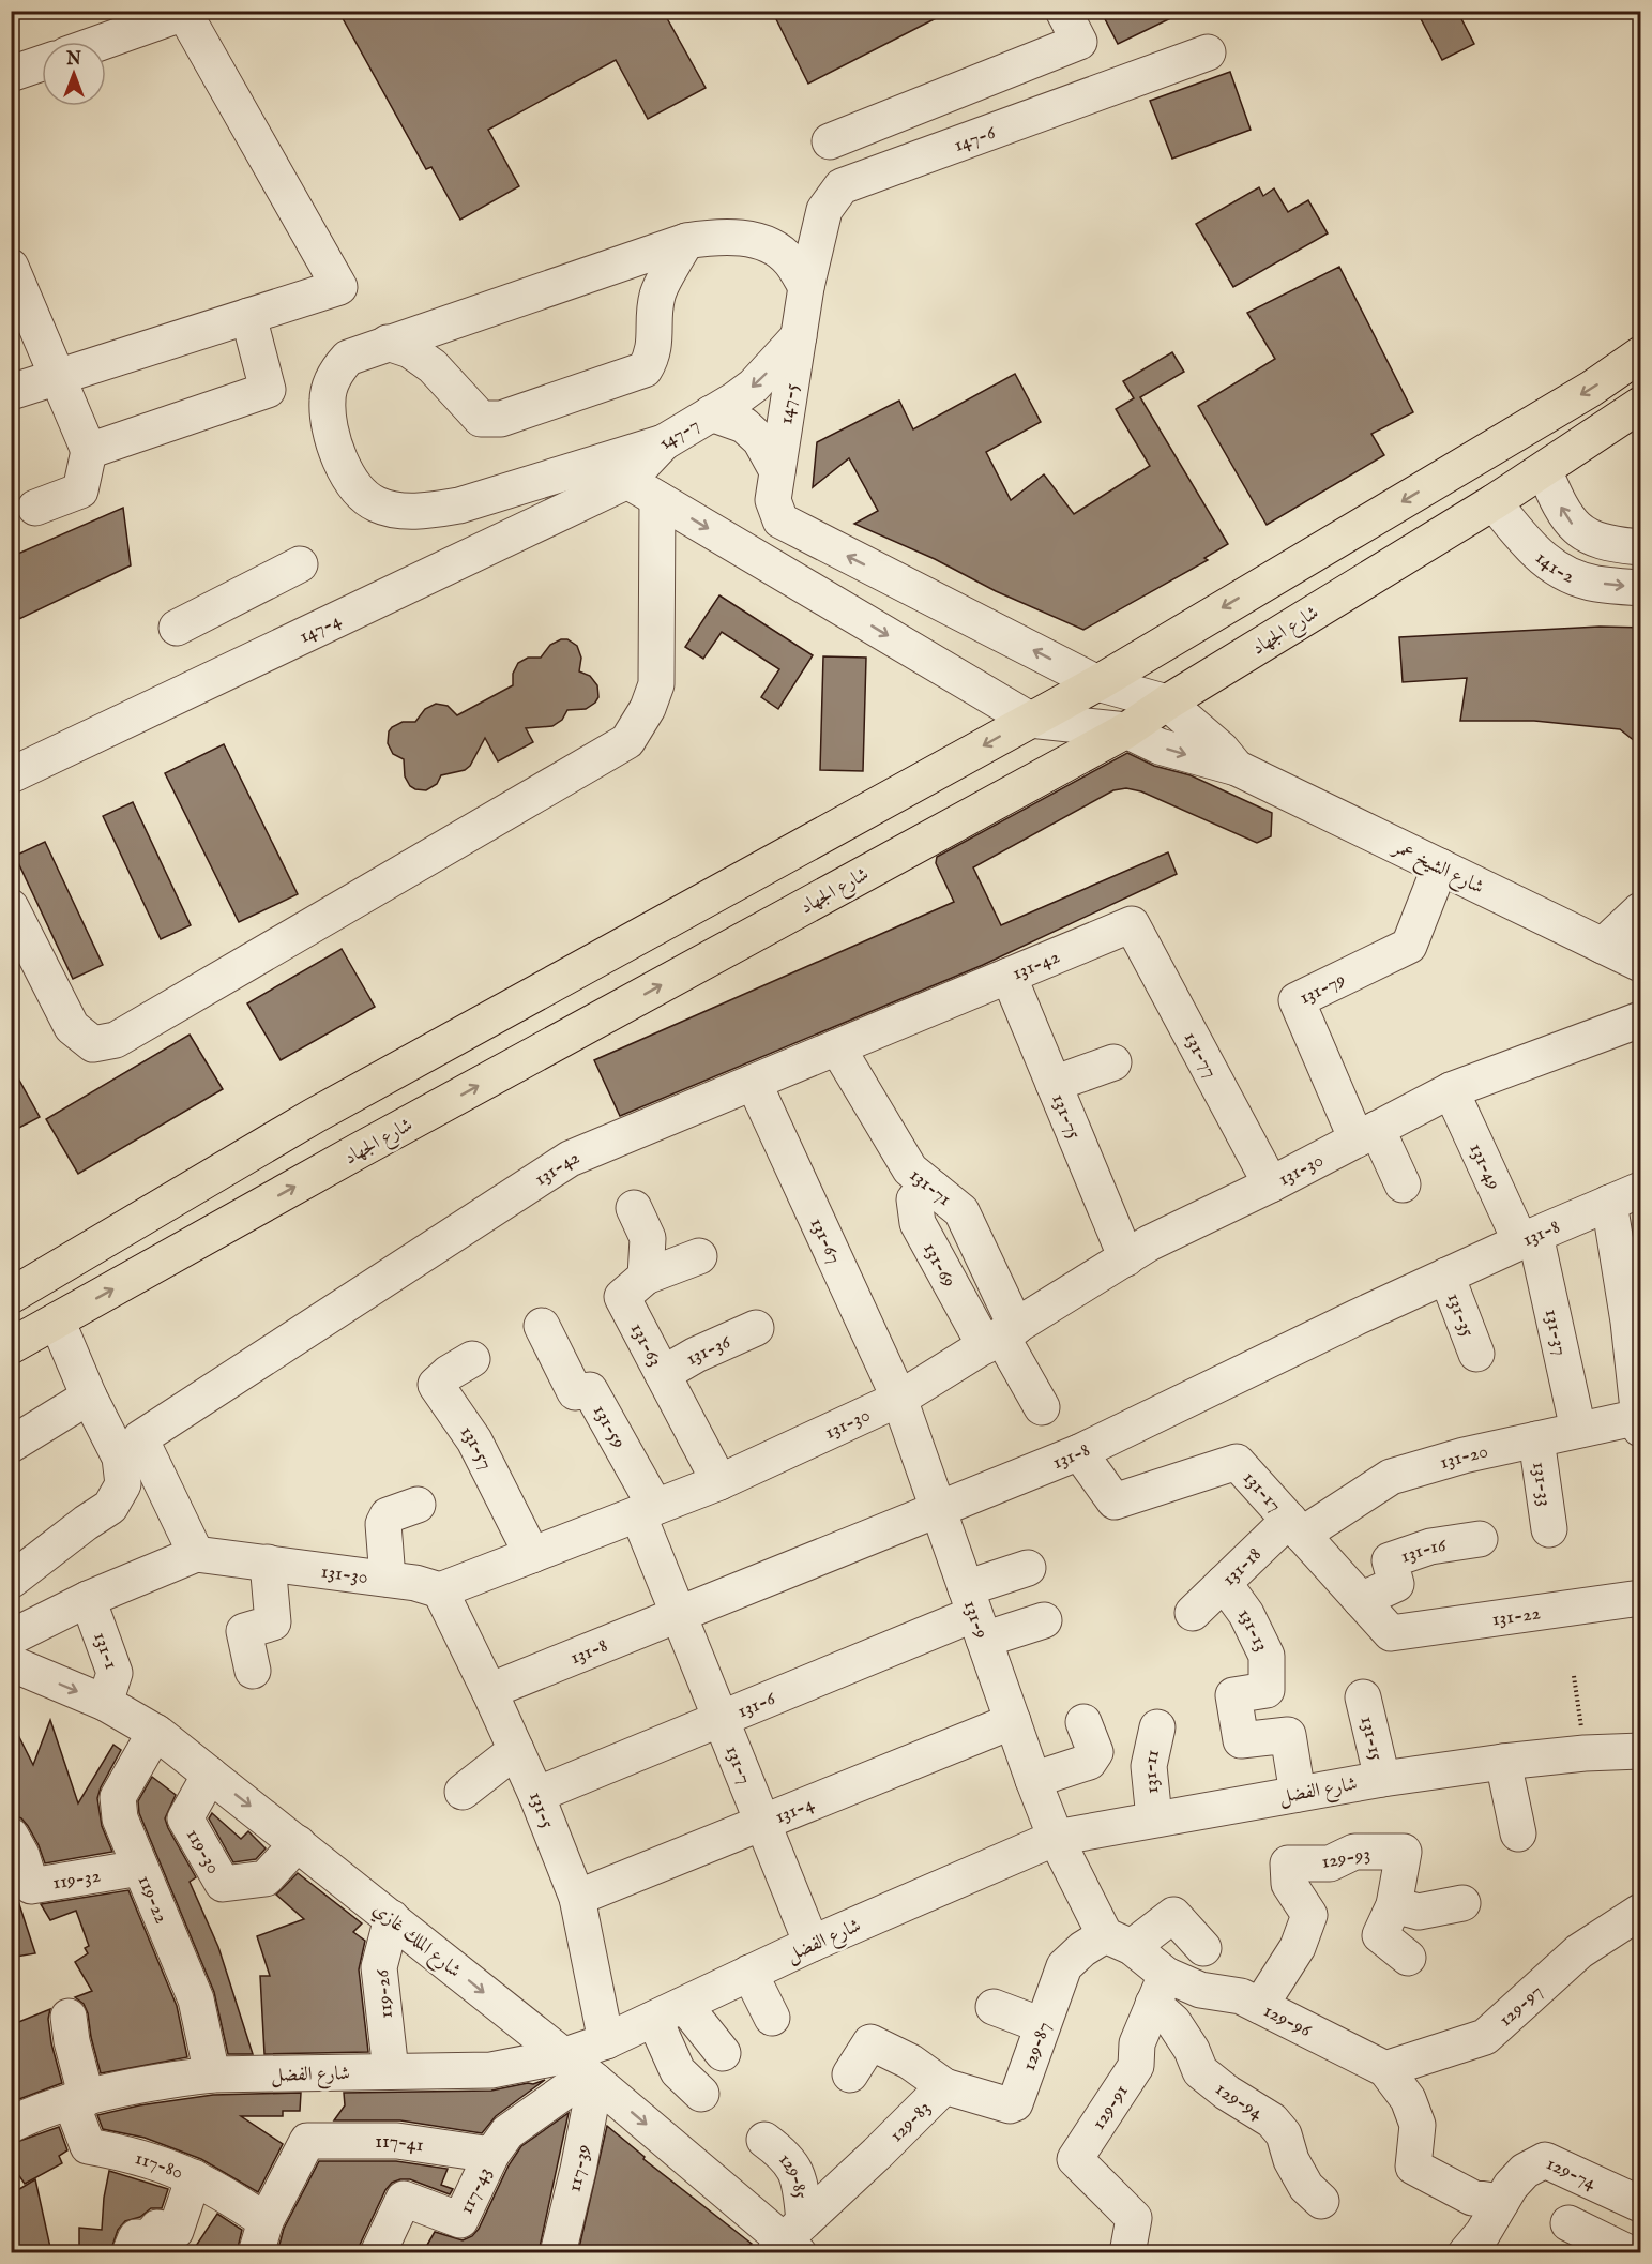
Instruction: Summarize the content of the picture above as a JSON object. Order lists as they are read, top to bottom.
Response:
{
  "streets": {
    "main road": ["شارع الجهاد"],
    "street": [
      "147-6",
      "147-5",
      "147-7",
      "141-2",
      "147-4",
      "شارع الشيخ عمر",
      "131-42",
      "131-79",
      "131-77",
      "131-75",
      "131-49",
      "131-30",
      "131-71",
      "131-8",
      "131-67",
      "131-69",
      "131-35",
      "131-37",
      "131-63",
      "131-36",
      "131-59",
      "131-57",
      "131-20",
      "131-33",
      "131-17",
      "131-16",
      "131-18",
      "131-22",
      "131-9",
      "131-13",
      "131-1",
      "131-6",
      "131-15",
      "131-7",
      "131-11",
      "شارع الفضل",
      "131-5",
      "131-4",
      "119-30",
      "129-93",
      "119-32",
      "119-22",
      "شارع الملك غازي",
      "119-26",
      "129-97",
      "129-96",
      "129-87",
      "129-94",
      "129-91",
      "129-83",
      "117-41",
      "117-80",
      "117-39",
      "129-74",
      "129-85",
      "117-43"
    ]
  },
  "crossings": [
    ["147-6", "147-5"],
    ["147-5", "147-7"],
    ["147-7", "147-4"],
    ["141-2", "شارع الجهاد"],
    ["شارع الجهاد", "شارع الشيخ عمر"],
    ["شارع الشيخ عمر", "131-79"],
    ["131-42", "131-77"],
    ["131-42", "131-75"],
    ["131-42", "131-30"],
    ["131-42", "131-71"],
    ["131-42", "131-67"],
    ["131-79", "131-30"],
    ["131-77", "131-30"],
    ["131-75", "131-30"],
    ["131-49", "131-30"],
    ["131-49", "131-8"],
    ["131-49", "131-37"],
    ["131-30", "131-67"],
    ["131-30", "131-69"],
    ["131-30", "131-63"],
    ["131-30", "131-59"],
    ["131-30", "131-57"],
    ["131-30", "131-9"],
    ["131-30", "131-1"],
    ["131-30", "131-7"],
    ["131-30", "131-5"],
    ["131-71", "131-69"],
    ["131-8", "131-35"],
    ["131-8", "131-37"],
    ["131-8", "131-17"],
    ["131-8", "131-9"],
    ["131-8", "131-7"],
    ["131-8", "131-5"],
    ["131-67", "131-9"],
    ["131-37", "131-20"],
    ["131-63", "131-36"],
    ["131-59", "131-7"],
    ["131-20", "131-33"],
    ["131-20", "131-17"],
    ["131-20", "131-18"],
    ["131-17", "131-16"],
    ["131-17", "131-18"],
    ["131-17", "131-22"],
    ["131-18", "131-13"],
    ["131-9", "131-6"],
    ["131-9", "شارع الفضل"],
    ["131-9", "131-4"],
    ["131-9", "129-96"],
    ["131-13", "شارع الفضل"],
    ["131-1", "شارع الملك غازي"],
    ["131-6", "131-7"],
    ["131-6", "131-5"],
    ["131-15", "شارع الفضل"],
    ["131-7", "شارع الفضل"],
    ["131-7", "131-4"],
    ["131-11", "شارع الفضل"],
    ["شارع الفضل", "131-5"],
    ["شارع الفضل", "119-22"],
    ["شارع الفضل", "شارع الملك غازي"],
    ["شارع الفضل", "119-26"],
    ["شارع الفضل", "129-96"],
    ["شارع الفضل", "117-80"],
    ["شارع الفضل", "117-39"],
    ["131-5", "131-4"],
    ["119-30", "شارع الملك غازي"],
    ["129-93", "129-96"],
    ["119-32", "119-22"],
    ["119-22", "شارع الملك غازي"],
    ["شارع الملك غازي", "119-26"],
    ["شارع الملك غازي", "129-83"],
    ["شارع الملك غازي", "117-39"],
    ["شارع الملك غازي", "129-85"],
    ["129-97", "129-96"],
    ["129-96", "129-87"],
    ["129-96", "129-94"],
    ["129-96", "129-91"],
    ["129-96", "129-74"],
    ["129-87", "129-83"],
    ["129-94", "129-91"],
    ["129-83", "129-85"],
    ["117-41", "117-80"],
    ["117-41", "117-43"]
  ],
  "one_way": ["شارع الملك غازي"],
  "north": "top"
}
